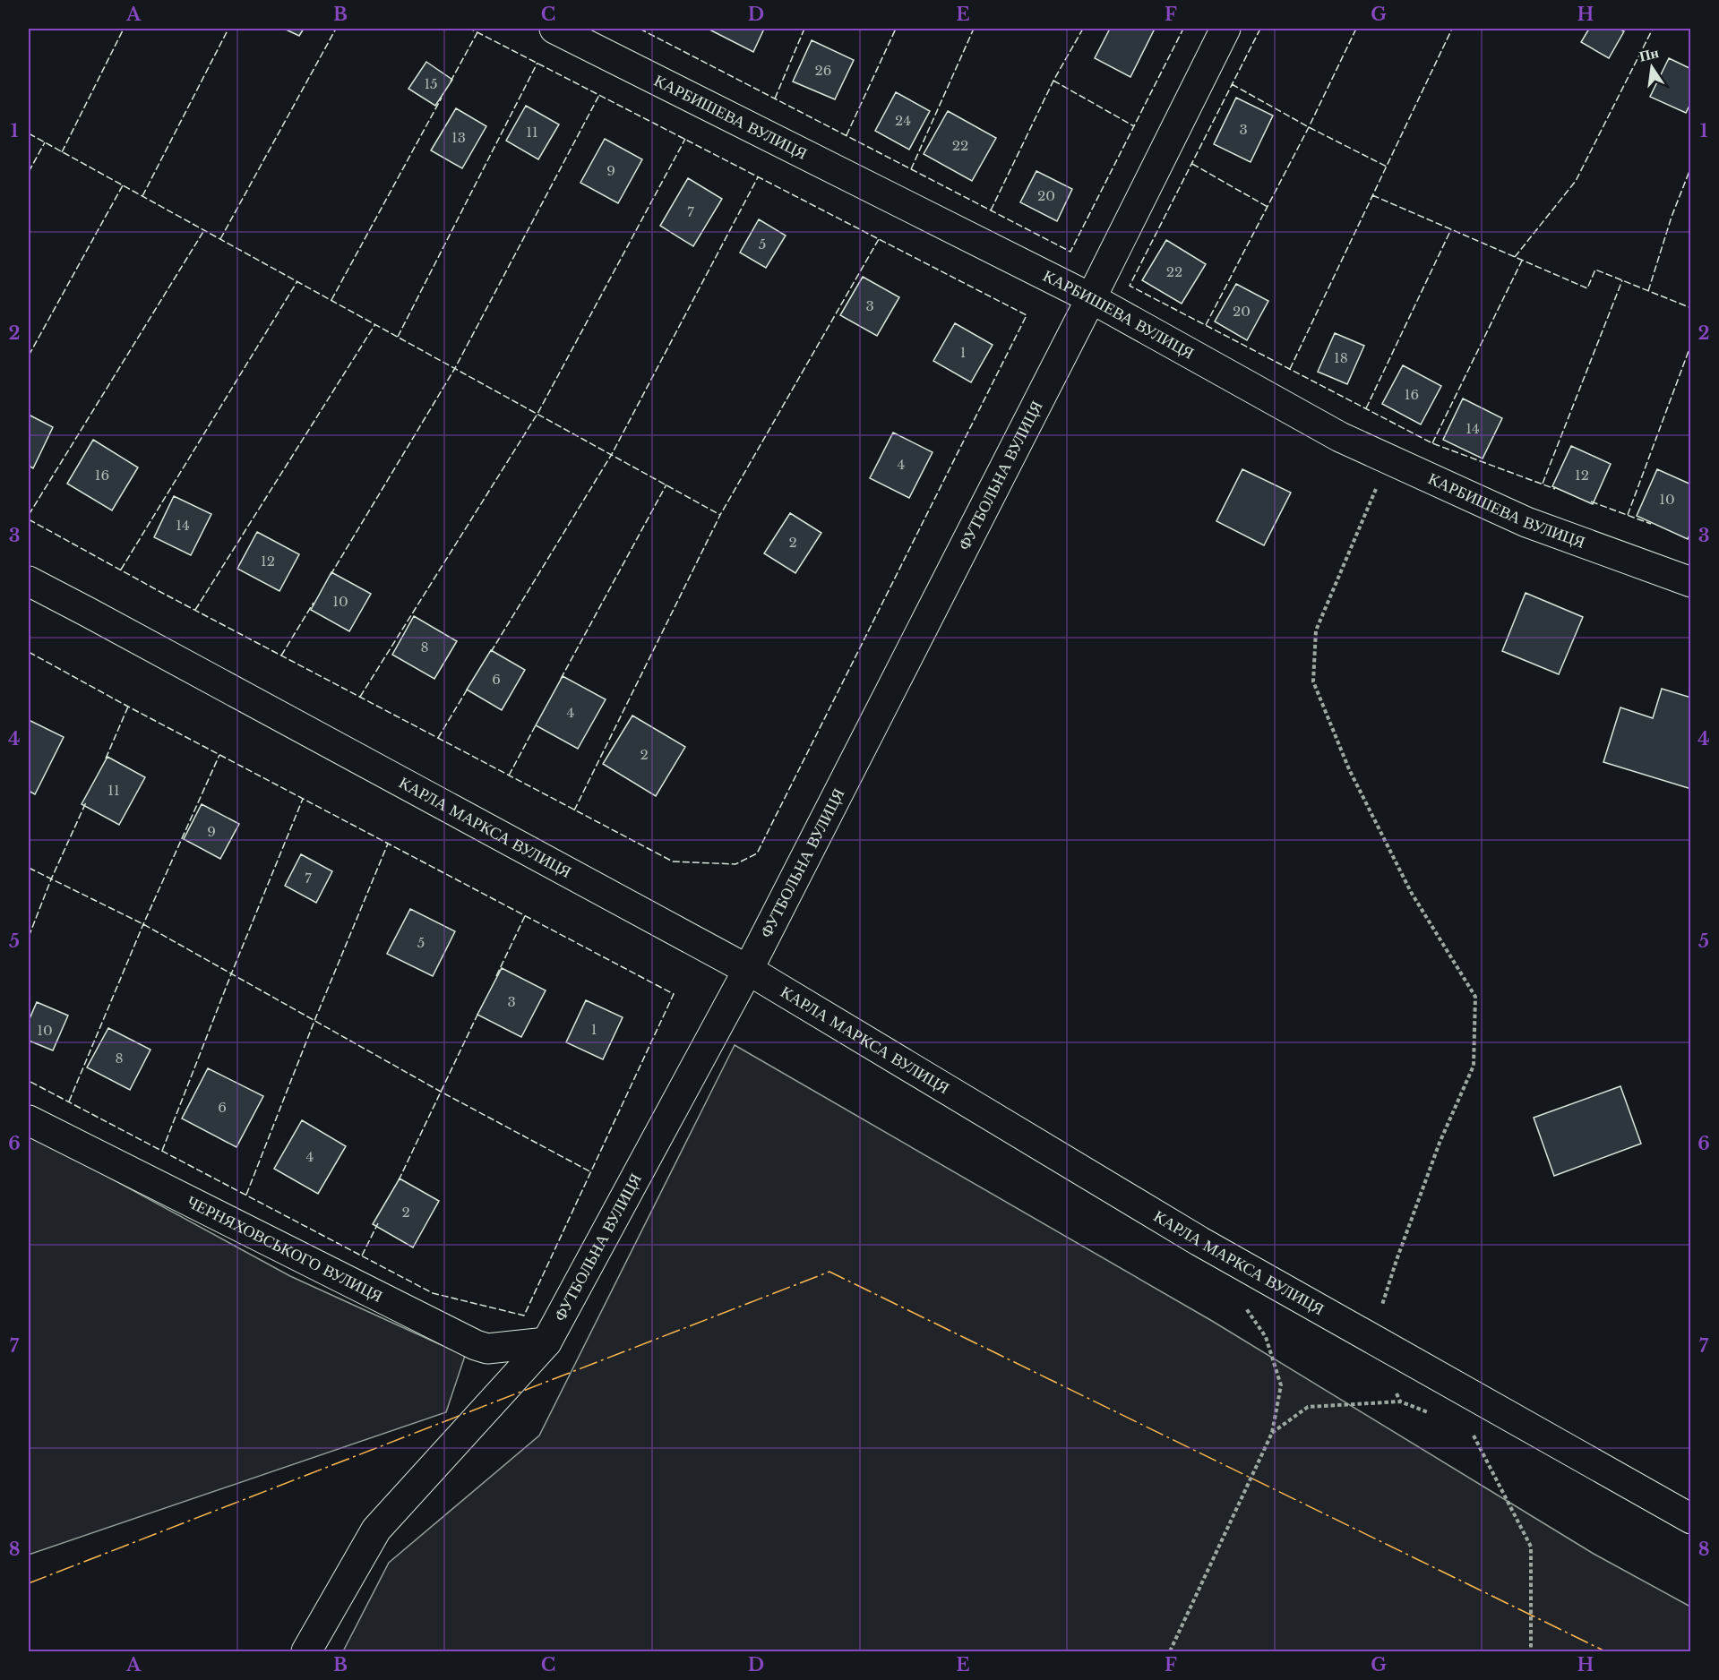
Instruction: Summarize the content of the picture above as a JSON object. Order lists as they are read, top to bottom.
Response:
{
  "streets": {
    "street": [
      "КАРБИШЕВА ВУЛИЦЯ",
      "ФУТБОЛЬНА ВУЛИЦЯ",
      "КАРЛА МАРКСА ВУЛИЦЯ",
      "ЧЕРНЯХОВСЬКОГО ВУЛИЦЯ"
    ]
  },
  "crossings": [
    ["КАРБИШЕВА ВУЛИЦЯ", "ФУТБОЛЬНА ВУЛИЦЯ"],
    ["ФУТБОЛЬНА ВУЛИЦЯ", "КАРЛА МАРКСА ВУЛИЦЯ"],
    ["ФУТБОЛЬНА ВУЛИЦЯ", "ЧЕРНЯХОВСЬКОГО ВУЛИЦЯ"]
  ],
  "house_numbers": [
    "26",
    "15",
    "24",
    "3",
    "11",
    "13",
    "22",
    "9",
    "20",
    "7",
    "5",
    "22",
    "3",
    "20",
    "1",
    "18",
    "16",
    "14",
    "4",
    "16",
    "12",
    "10",
    "14",
    "2",
    "12",
    "10",
    "8",
    "6",
    "4",
    "2",
    "11",
    "9",
    "7",
    "5",
    "3",
    "1",
    "10",
    "8",
    "6",
    "4",
    "2"
  ],
  "north": "top",
  "grid": {
    "columns": [
      "A",
      "B",
      "C",
      "D",
      "E",
      "F",
      "G",
      "H"
    ],
    "rows": [
      "1",
      "2",
      "3",
      "4",
      "5",
      "6",
      "7",
      "8"
    ]
  }
}
